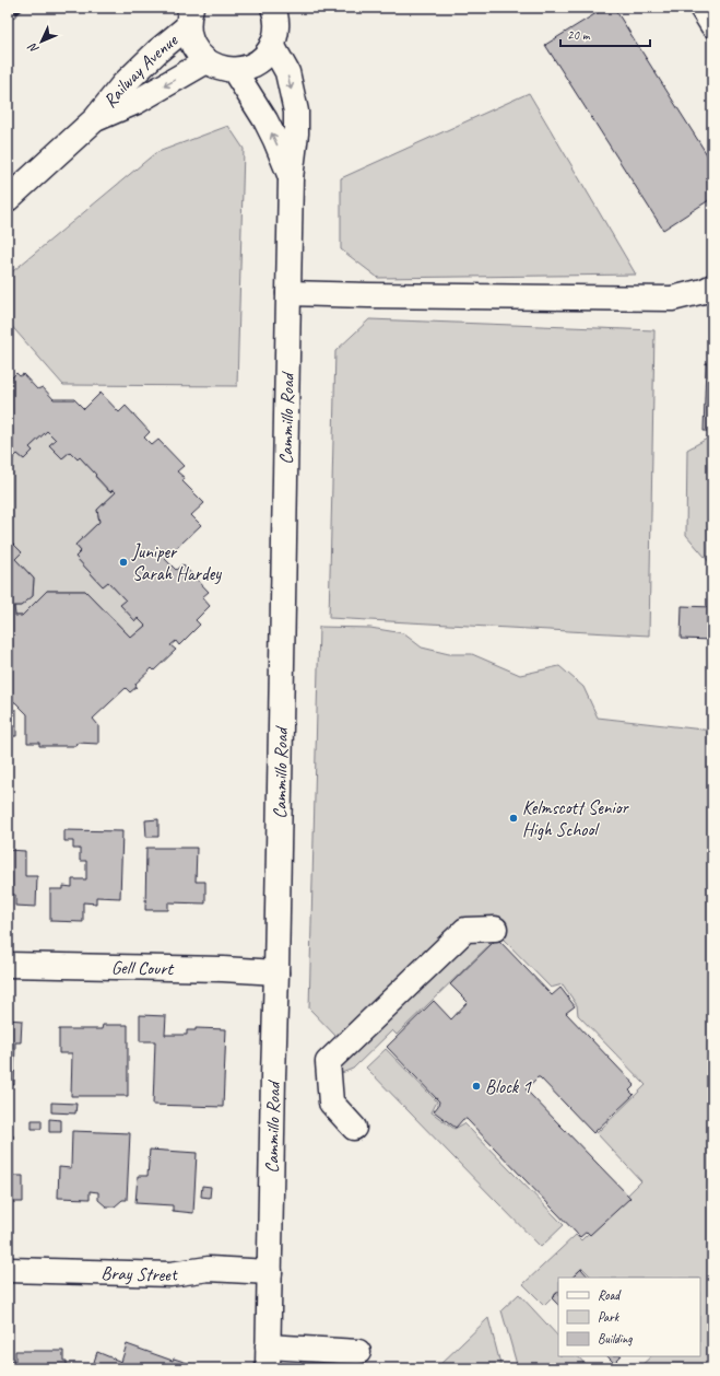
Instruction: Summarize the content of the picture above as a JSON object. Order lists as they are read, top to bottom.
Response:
{
  "streets": {
    "main road": [
      "Railway Avenue",
      "Cammillo Road",
      "Gell Court",
      "Bray Street"
    ]
  },
  "crossings": [
    ["Railway Avenue", "Cammillo Road"],
    ["Cammillo Road", "Gell Court"],
    ["Cammillo Road", "Bray Street"]
  ],
  "places": ["Juniper Sarah Hardey", "Kelmscott Senior High School", "Block 1"],
  "legend": ["Road", "Park", "Building"],
  "scale_bar": "20 m",
  "north": "bottom left"
}
